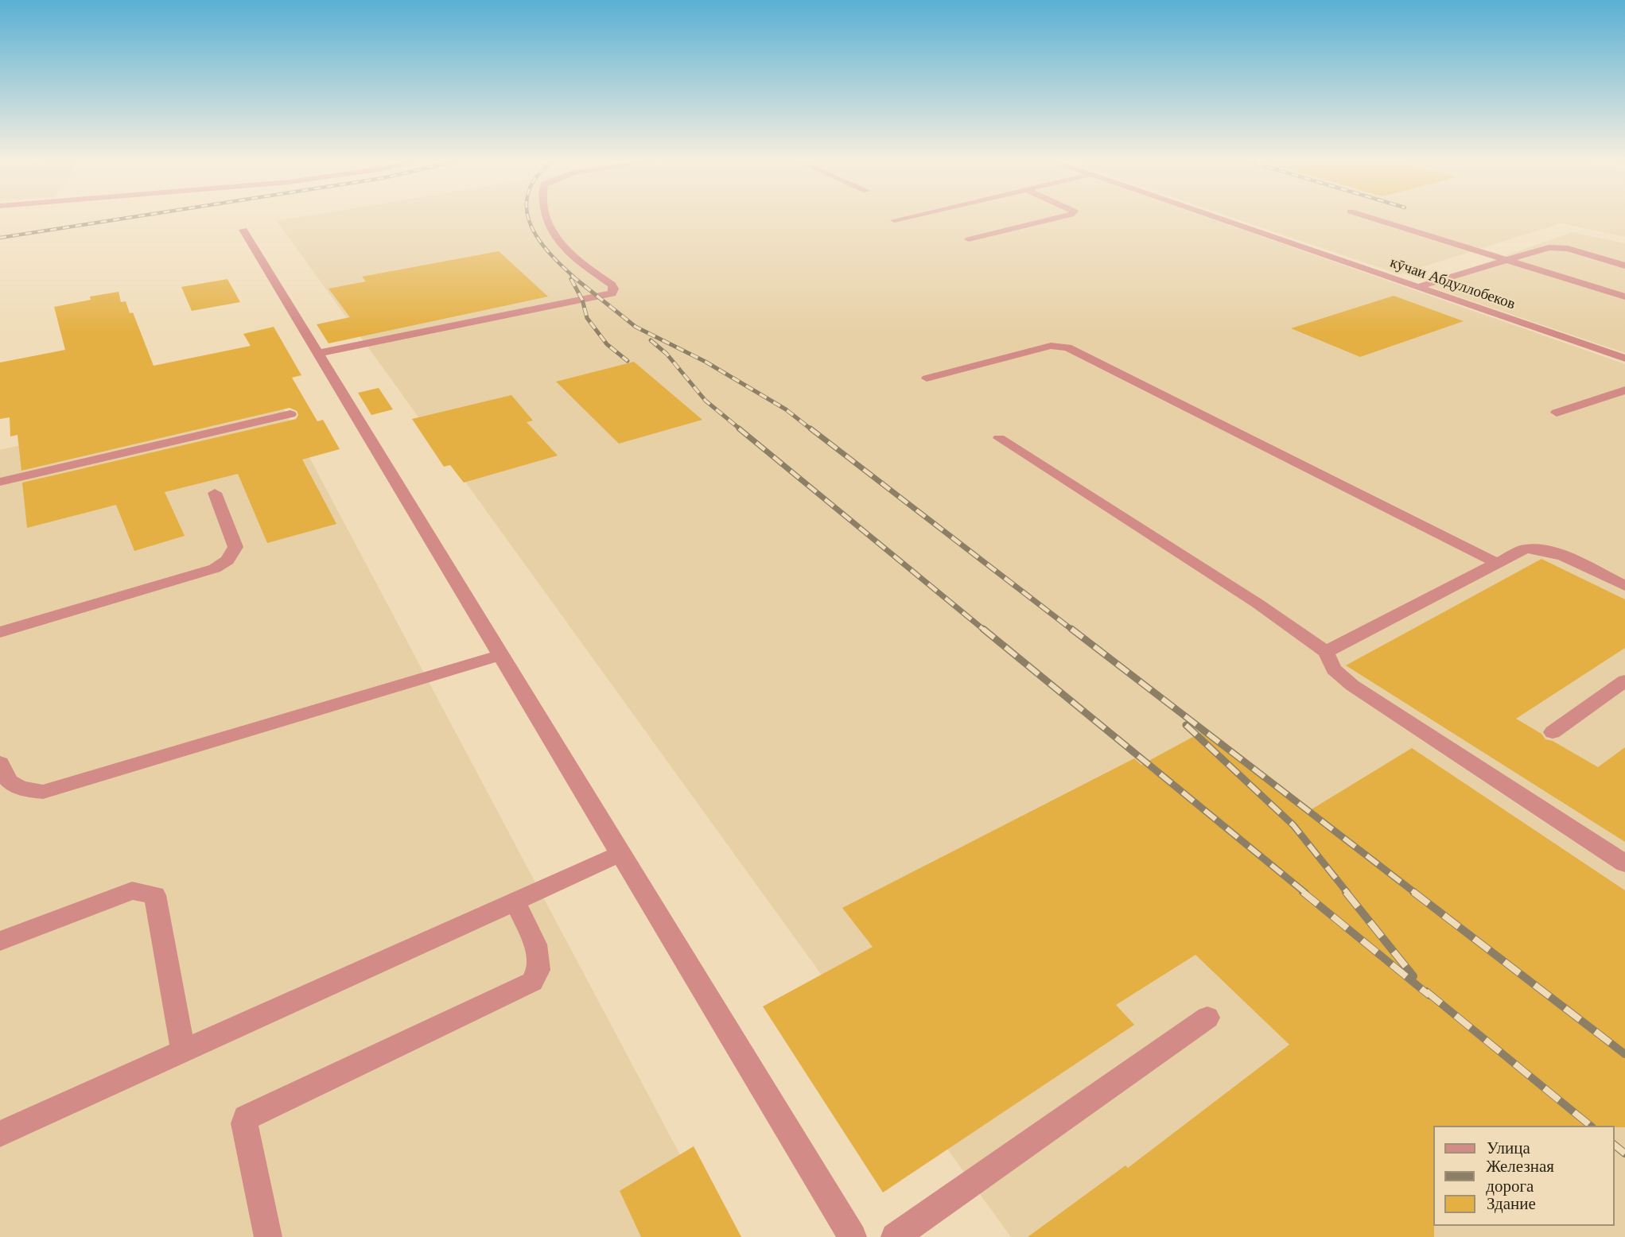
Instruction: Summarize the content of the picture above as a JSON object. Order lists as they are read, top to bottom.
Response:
{
  "streets": {
    "street": ["кӯчаи Абдуллобеков"]
  },
  "legend": ["Улица", "Железная дорога", "Здание"]
}
